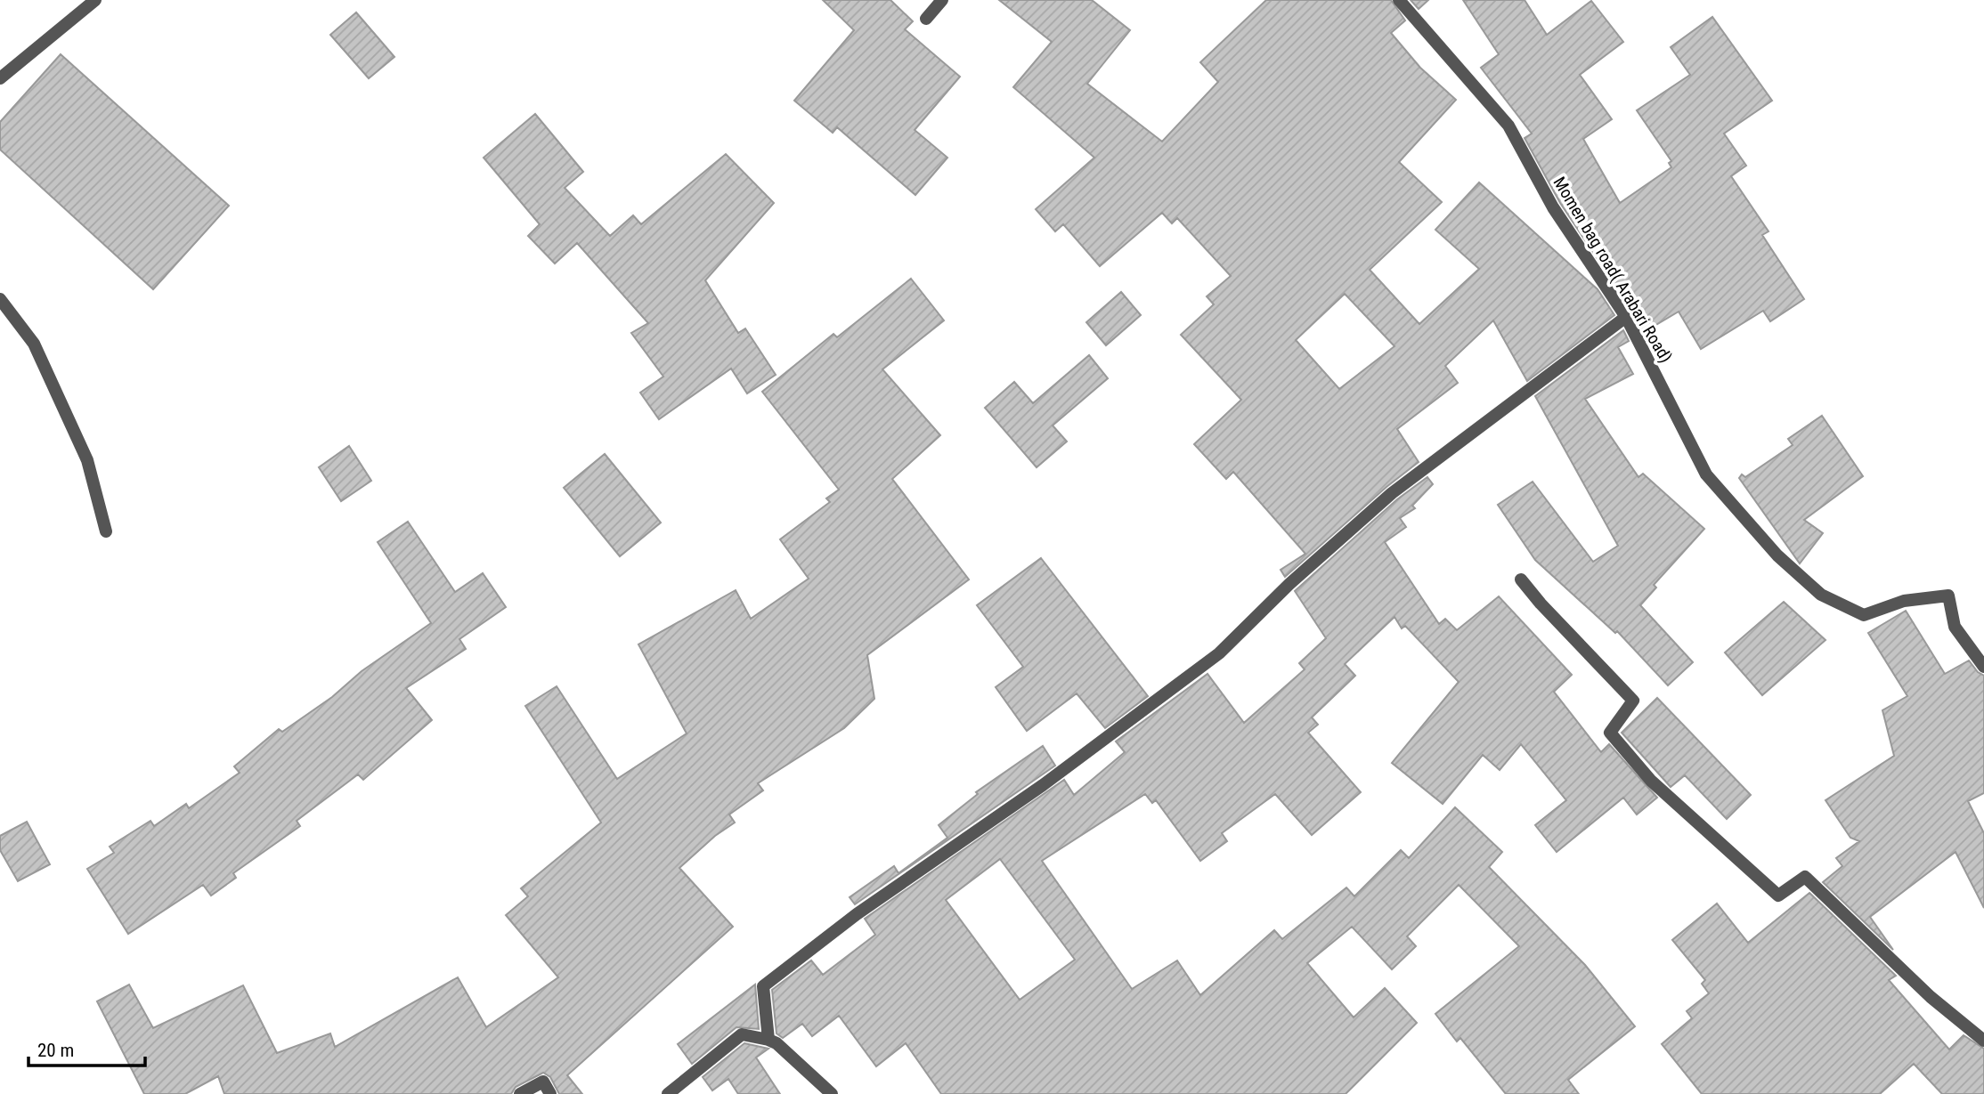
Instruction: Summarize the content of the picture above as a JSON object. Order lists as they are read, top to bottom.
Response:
{
  "streets": {
    "street": ["Momen bag road( Arabari Road)"]
  },
  "scale_bar": "20 m"
}
